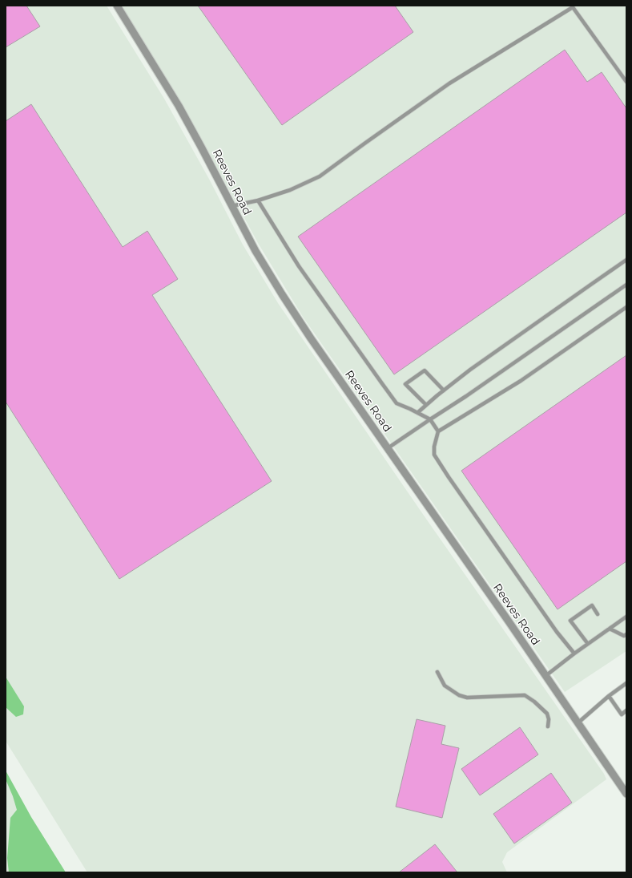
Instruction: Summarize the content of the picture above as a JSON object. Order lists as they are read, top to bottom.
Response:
{
  "streets": {
    "street": ["Reeves Road"]
  }
}
